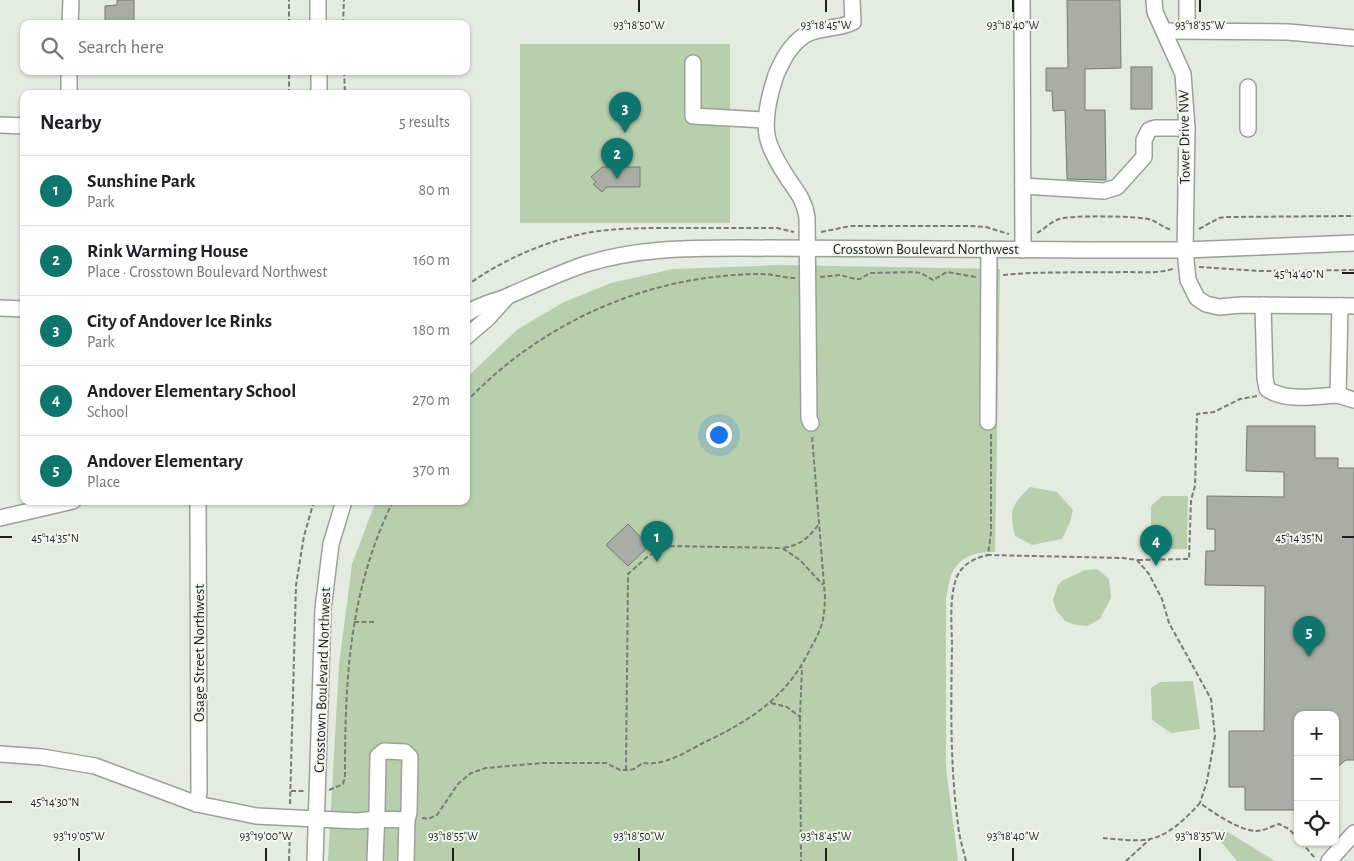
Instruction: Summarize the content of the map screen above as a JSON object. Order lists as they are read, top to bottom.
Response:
{
  "streets": {
    "street": ["Tower Drive NW", "Crosstown Boulevard Northwest", "Osage Street Northwest"]
  },
  "crossings": [
    ["Tower Drive NW", "Crosstown Boulevard Northwest"]
  ],
  "page": {
    "search": "Search here",
    "heading": ["Nearby", "5 results"],
    "pins": [
      "3",
      "2",
      "1",
      "4",
      "5"
    ],
    "list": [
      {
        "mark": "1",
        "name": "Sunshine Park",
        "note": "Park",
        "value": "80 m"
      },
      {
        "mark": "2",
        "name": "Rink Warming House",
        "note": "Place · Crosstown Boulevard Northwest",
        "value": "160 m"
      },
      {
        "mark": "3",
        "name": "City of Andover Ice Rinks",
        "note": "Park",
        "value": "180 m"
      },
      {
        "mark": "4",
        "name": "Andover Elementary School",
        "note": "School",
        "value": "270 m"
      },
      {
        "mark": "5",
        "name": "Andover Elementary",
        "note": "Place",
        "value": "370 m"
      }
    ],
    "map_buttons": ["+", "−"]
  },
  "coordinates": [
    "93°18'50\"W",
    "93°18'45\"W",
    "93°18'40\"W",
    "93°18'35\"W",
    "45°14'40\"N",
    "45°14'35\"N",
    "45°14'30\"N",
    "93°19'05\"W",
    "93°19'00\"W",
    "93°18'55\"W"
  ]
}
